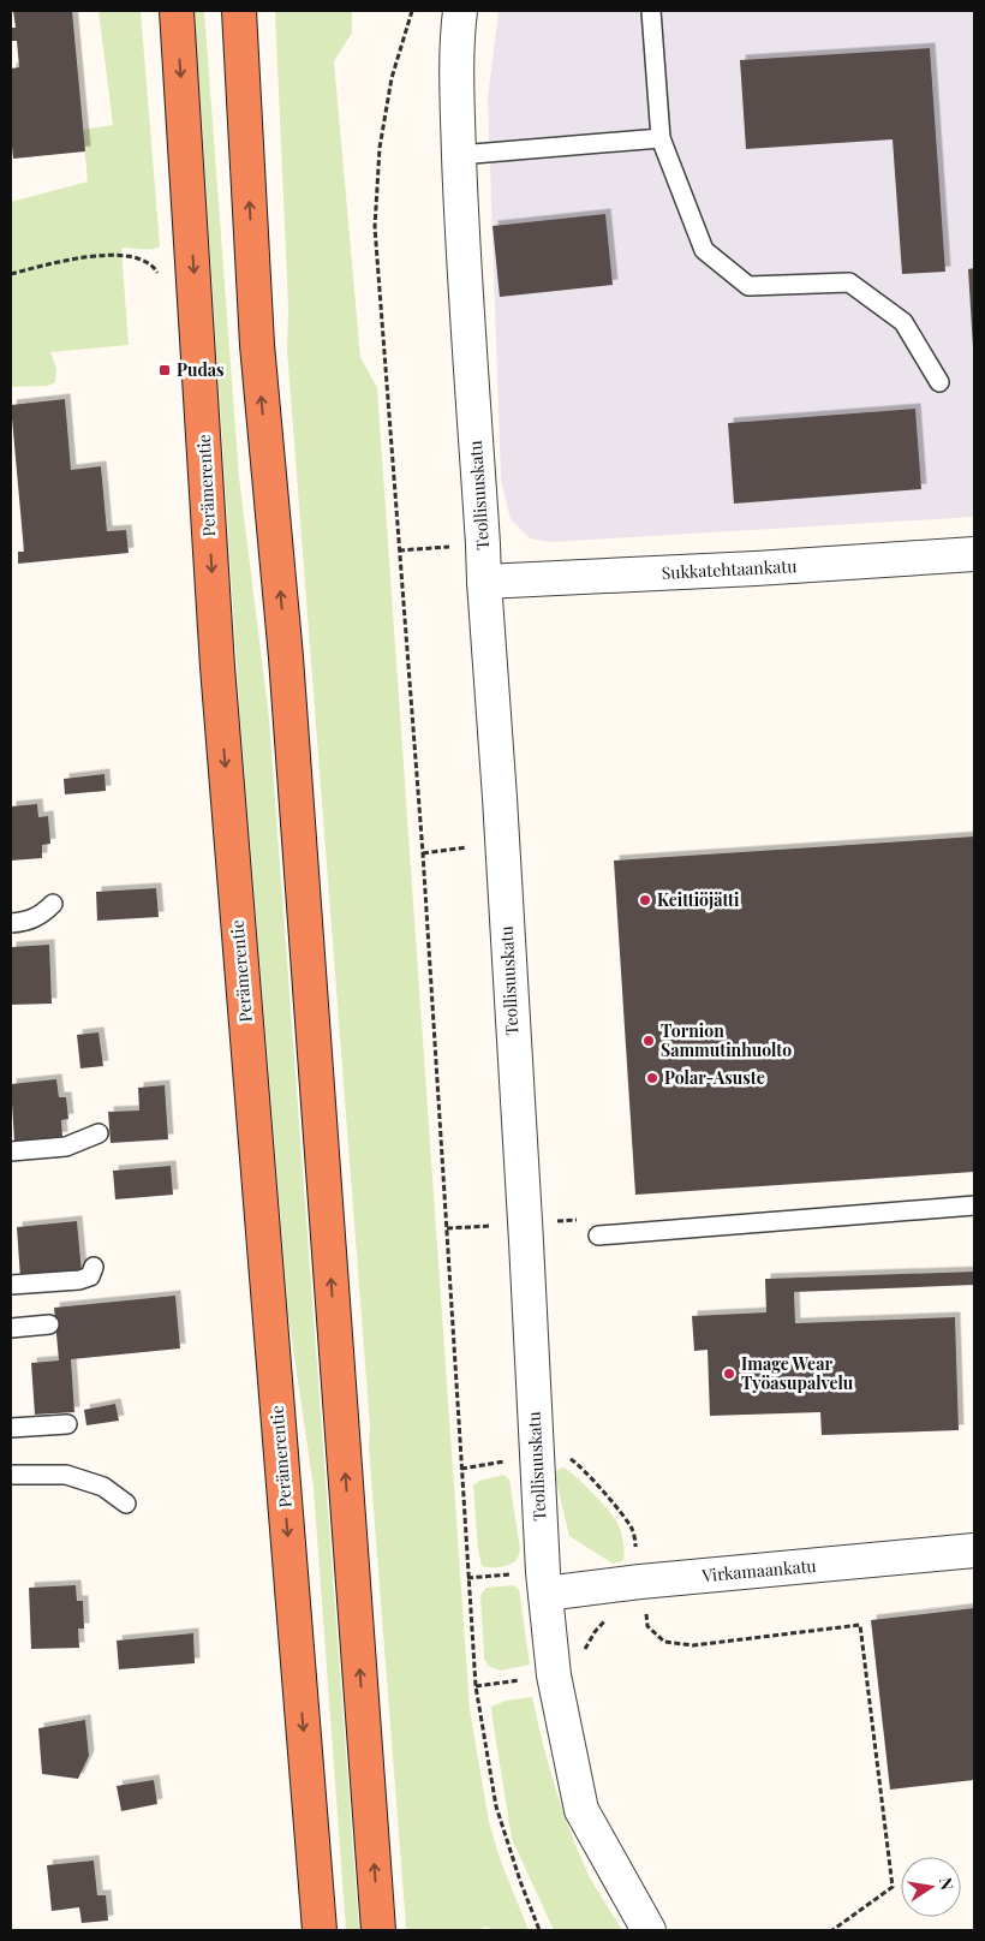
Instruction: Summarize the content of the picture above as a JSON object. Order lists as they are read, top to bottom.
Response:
{
  "streets": {
    "highway": ["Perämerentie"],
    "street": ["Teollisuuskatu", "Sukkatehtaankatu", "Virkamaankatu"]
  },
  "crossings": [
    ["Teollisuuskatu", "Sukkatehtaankatu"],
    ["Teollisuuskatu", "Virkamaankatu"]
  ],
  "places": {
    "transit": ["Pudas"],
    "other": [
      "Keittiöjätti",
      "Tornion Sammutinhuolto",
      "Polar-Asuste",
      "Image Wear Työasupalvelu"
    ]
  },
  "north": "right"
}
